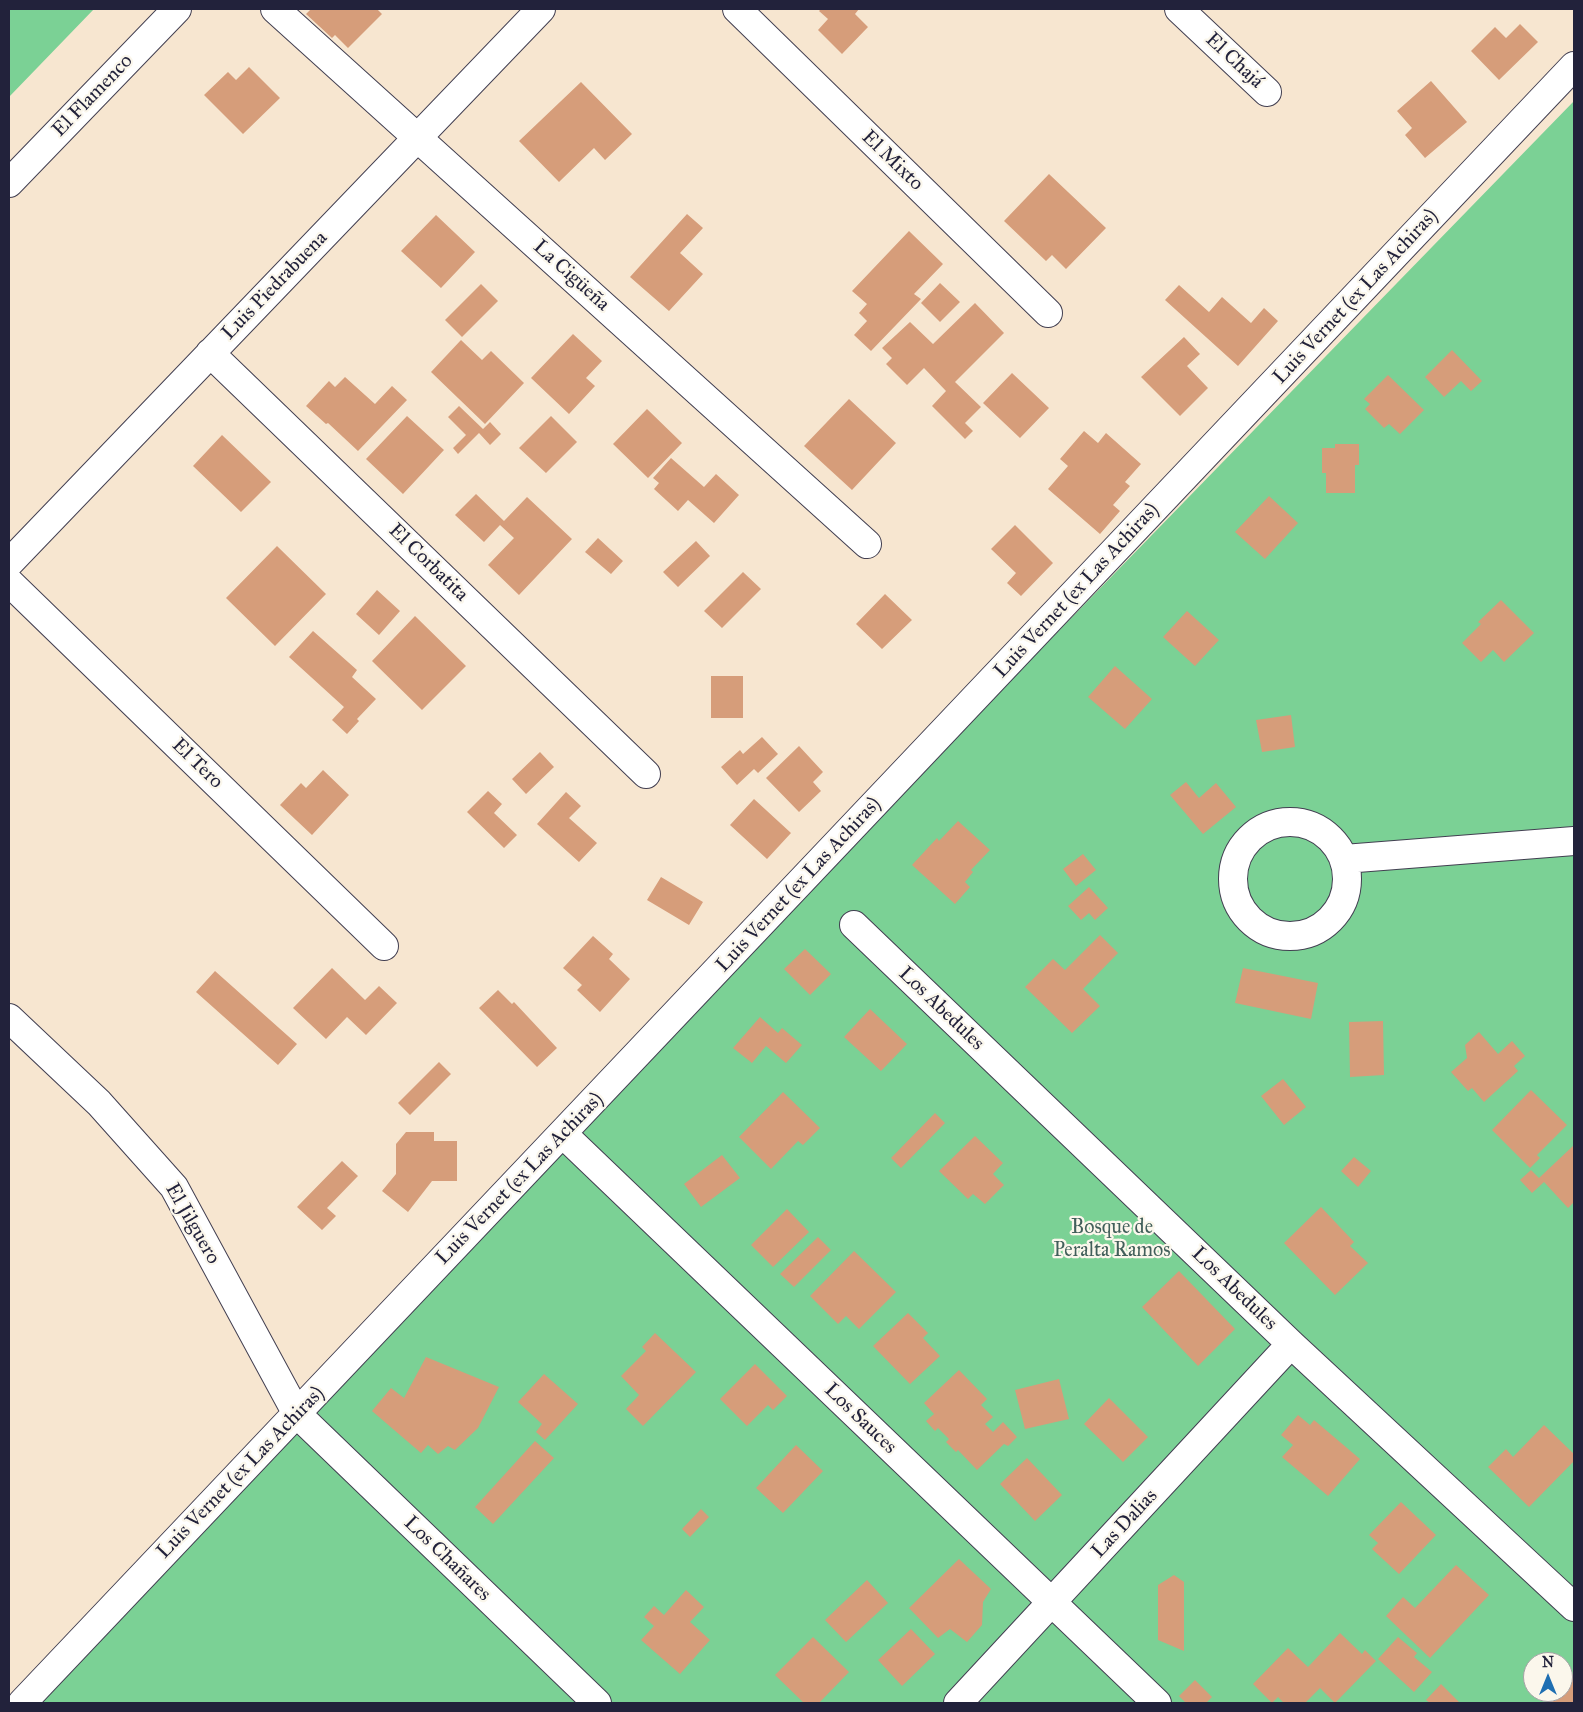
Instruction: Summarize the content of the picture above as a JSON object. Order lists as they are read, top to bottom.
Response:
{
  "streets": {
    "street": [
      "El Chajá",
      "El Flamenco",
      "El Mixto",
      "La Cigüeña",
      "Luis Piedrabuena",
      "Luis Vernet (ex Las Achiras)",
      "El Corbatita",
      "El Tero",
      "Los Abedules",
      "El Jilguero",
      "Los Sauces",
      "Las Dalias",
      "Los Chañares"
    ]
  },
  "crossings": [
    ["La Cigüeña", "Luis Piedrabuena"],
    ["Luis Piedrabuena", "El Corbatita"],
    ["Luis Vernet (ex Las Achiras)", "El Jilguero"],
    ["Luis Vernet (ex Las Achiras)", "Los Sauces"],
    ["Luis Vernet (ex Las Achiras)", "Los Chañares"],
    ["Los Abedules", "Las Dalias"],
    ["El Jilguero", "Los Chañares"],
    ["Los Sauces", "Las Dalias"]
  ],
  "parks": ["Bosque de Peralta Ramos"],
  "north": "top"
}
